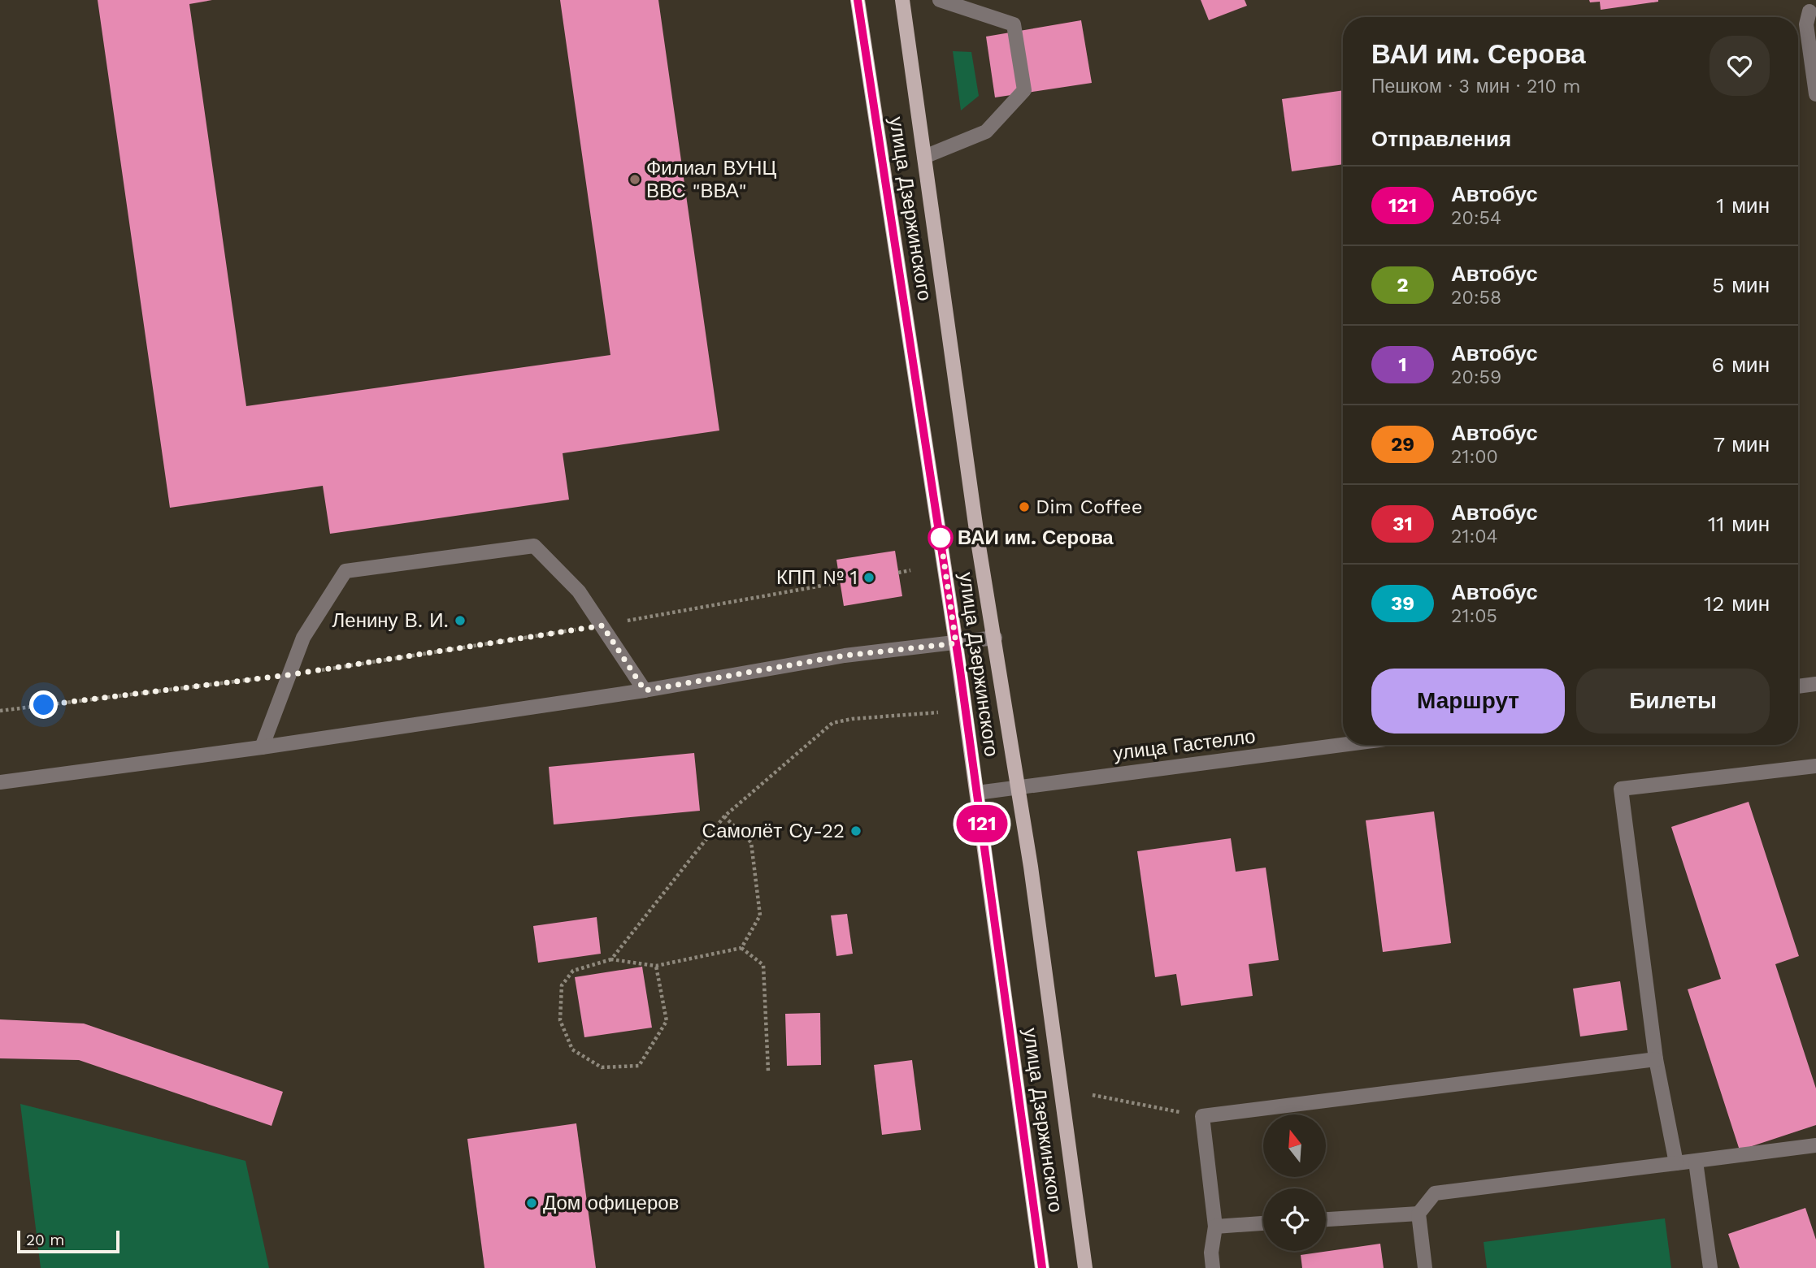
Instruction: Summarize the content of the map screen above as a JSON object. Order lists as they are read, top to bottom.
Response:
{
  "streets": {
    "main road": ["улица Дзержинского"],
    "street": ["улица Гастелло"]
  },
  "crossings": [
    ["улица Дзержинского", "улица Гастелло"]
  ],
  "places": [
    "Филиал ВУНЦ ВВС \"ВВА\"",
    "Dim Coffee",
    "ВАИ им. Серова",
    "КПП № 1",
    "Ленину В. И.",
    "Самолёт Су-22",
    "Дом офицеров"
  ],
  "lines": ["bus line 121"],
  "scale_bar": "20 m",
  "north": "top",
  "page": {
    "on_map": "121",
    "heading": [
      ["ВАИ им. Серова", "Пешком · 3 мин · 210 m"],
      "Отправления"
    ],
    "list": [
      {
        "mark": "121",
        "name": "Автобус",
        "note": "20:54",
        "value": "1 мин"
      },
      {
        "mark": "2",
        "name": "Автобус",
        "note": "20:58",
        "value": "5 мин"
      },
      {
        "mark": "1",
        "name": "Автобус",
        "note": "20:59",
        "value": "6 мин"
      },
      {
        "mark": "29",
        "name": "Автобус",
        "note": "21:00",
        "value": "7 мин"
      },
      {
        "mark": "31",
        "name": "Автобус",
        "note": "21:04",
        "value": "11 мин"
      },
      {
        "mark": "39",
        "name": "Автобус",
        "note": "21:05",
        "value": "12 мин"
      }
    ],
    "buttons": ["Маршрут", "Билеты"],
    "scale": "20 m"
  }
}
